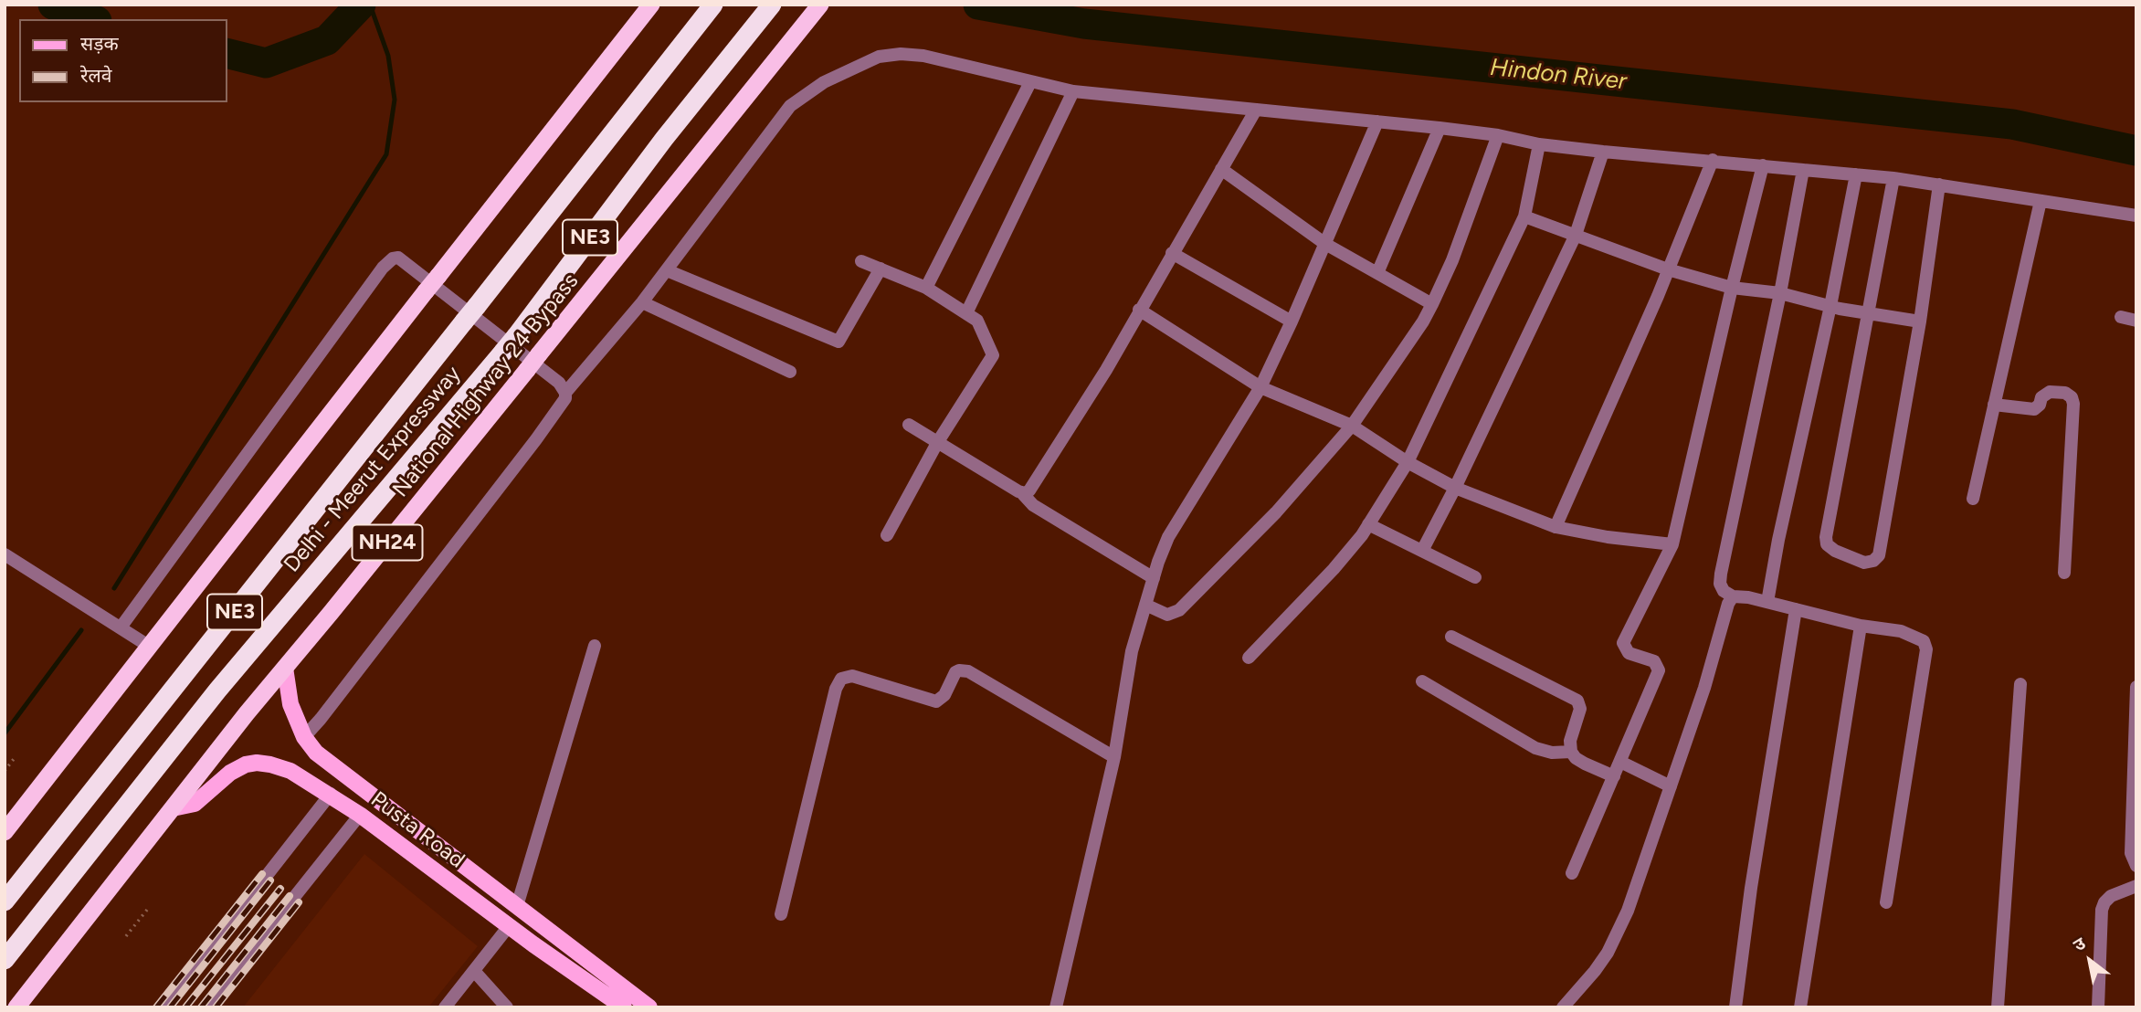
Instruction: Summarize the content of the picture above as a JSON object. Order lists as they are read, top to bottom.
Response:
{
  "streets": {
    "highway": [
      "NE3",
      "National Highway 24 Bypass",
      "Delhi - Meerut Expressway",
      "NH24"
    ],
    "main road": ["Pusta Road"]
  },
  "crossings": [
    ["National Highway 24 Bypass", "Pusta Road"]
  ],
  "water": ["Hindon River"],
  "legend": ["सड़क", "रेलवे"],
  "north": "top left"
}
